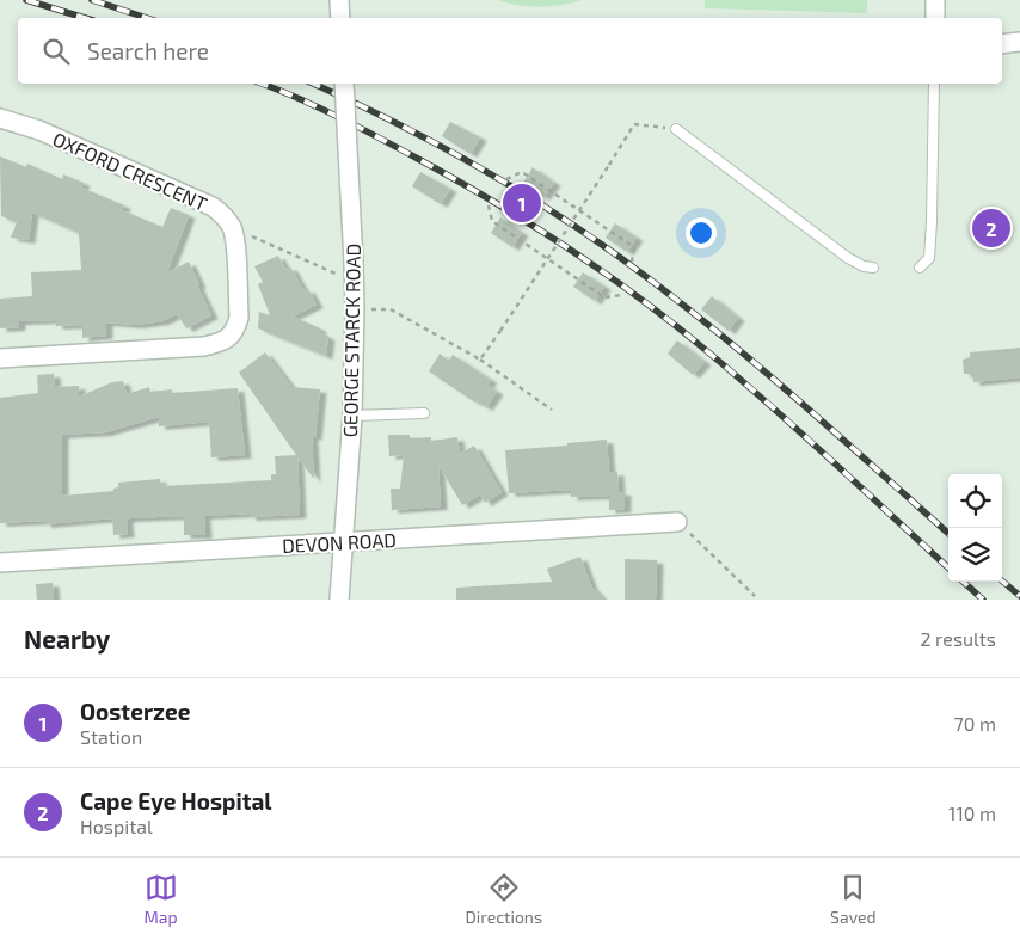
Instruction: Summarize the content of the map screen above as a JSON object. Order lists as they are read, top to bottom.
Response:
{
  "streets": {
    "street": ["OXFORD CRESCENT", "GEORGE STARCK ROAD", "DEVON ROAD"]
  },
  "crossings": [
    ["GEORGE STARCK ROAD", "DEVON ROAD"]
  ],
  "page": {
    "search": "Search here",
    "pins": ["1", "2"],
    "heading": ["Nearby", "2 results"],
    "list": [
      {
        "mark": "1",
        "name": "Oosterzee",
        "note": "Station",
        "value": "70 m"
      },
      {
        "mark": "2",
        "name": "Cape Eye Hospital",
        "note": "Hospital",
        "value": "110 m"
      }
    ],
    "nav": ["Map", "Directions", "Saved"]
  }
}
